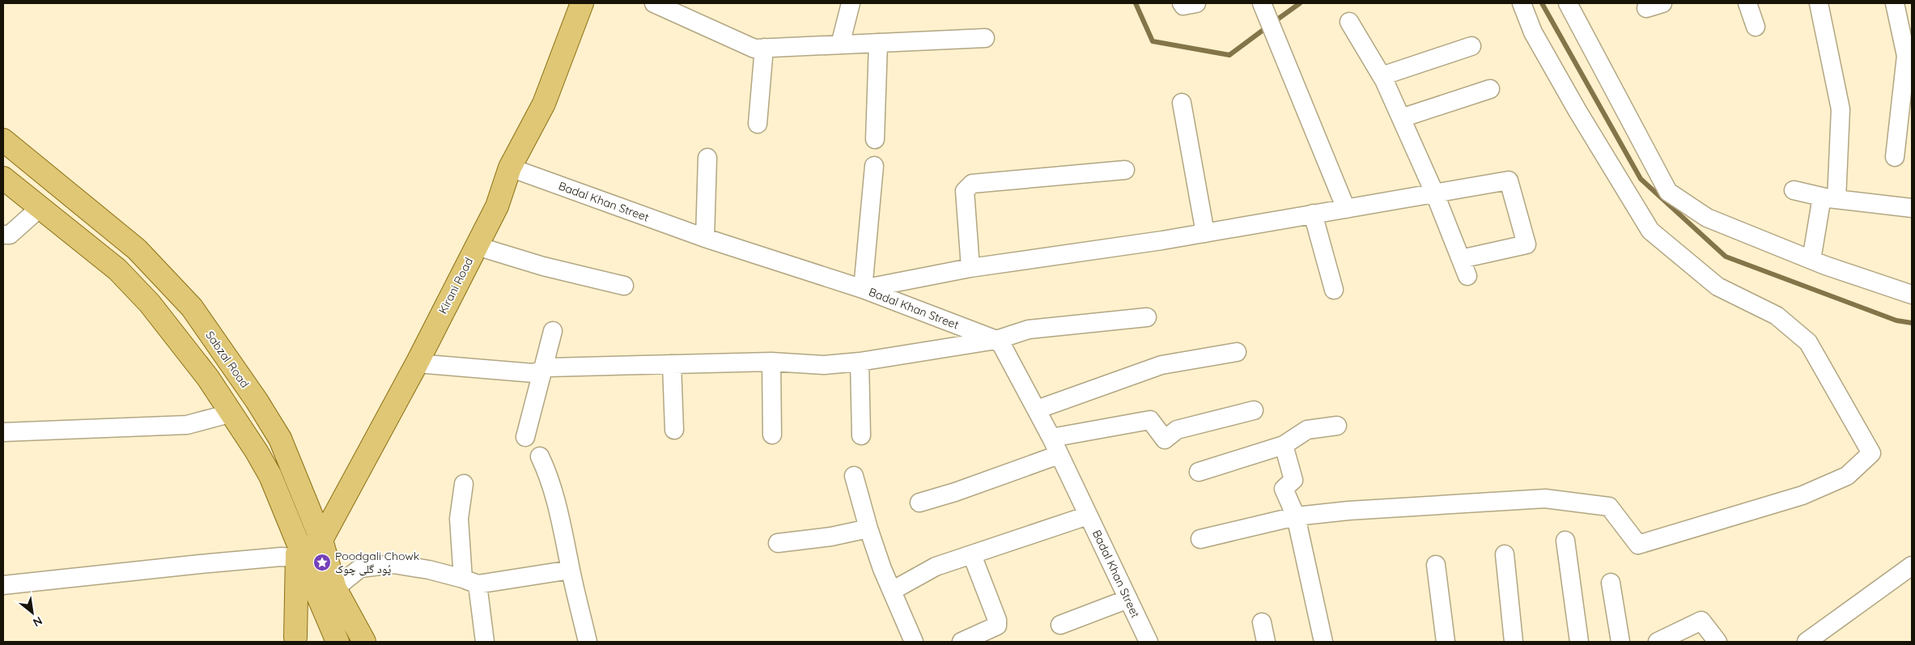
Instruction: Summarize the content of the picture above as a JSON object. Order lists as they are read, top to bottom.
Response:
{
  "streets": {
    "main road": ["Kirani Road", "Sabzal Road"],
    "street": ["Badal Khan Street"]
  },
  "crossings": [
    ["Badal Khan Street", "Kirani Road"],
    ["Kirani Road", "Sabzal Road"]
  ],
  "places": {
    "place": ["Poodgali Chowk پُود گلی چوک"]
  },
  "north": "bottom right"
}
